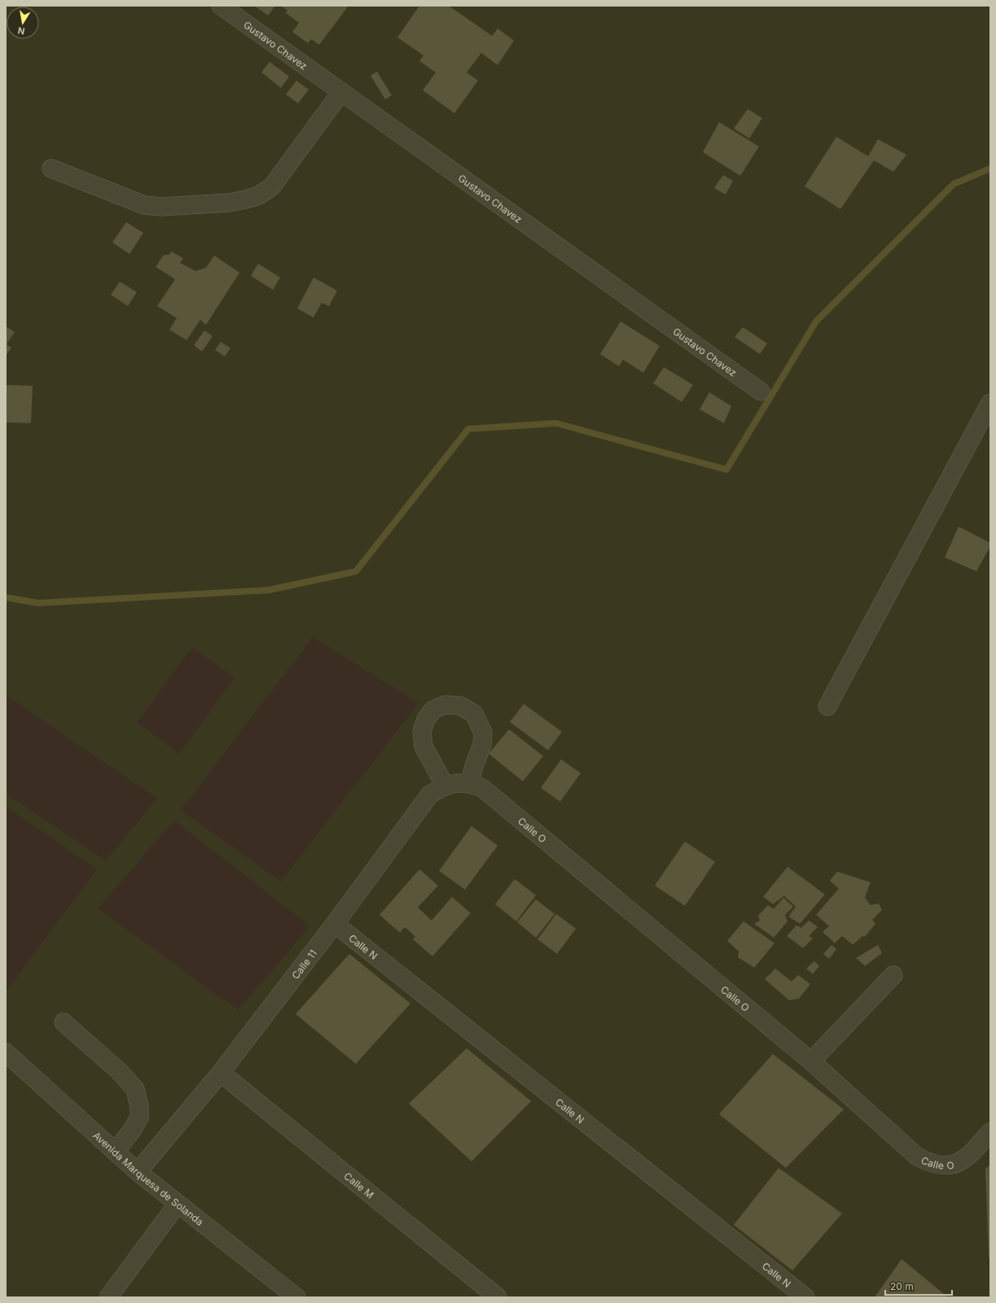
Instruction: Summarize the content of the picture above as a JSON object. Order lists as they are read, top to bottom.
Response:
{
  "streets": {
    "street": [
      "Gustavo Chavez",
      "Calle O",
      "Calle N",
      "Calle 11",
      "Avenida Marquesa de Solanda",
      "Calle M"
    ]
  },
  "crossings": [
    ["Calle O", "Calle 11"],
    ["Calle N", "Calle 11"],
    ["Calle 11", "Avenida Marquesa de Solanda"],
    ["Calle 11", "Calle M"]
  ],
  "scale_bar": "20 m",
  "north": "bottom"
}
